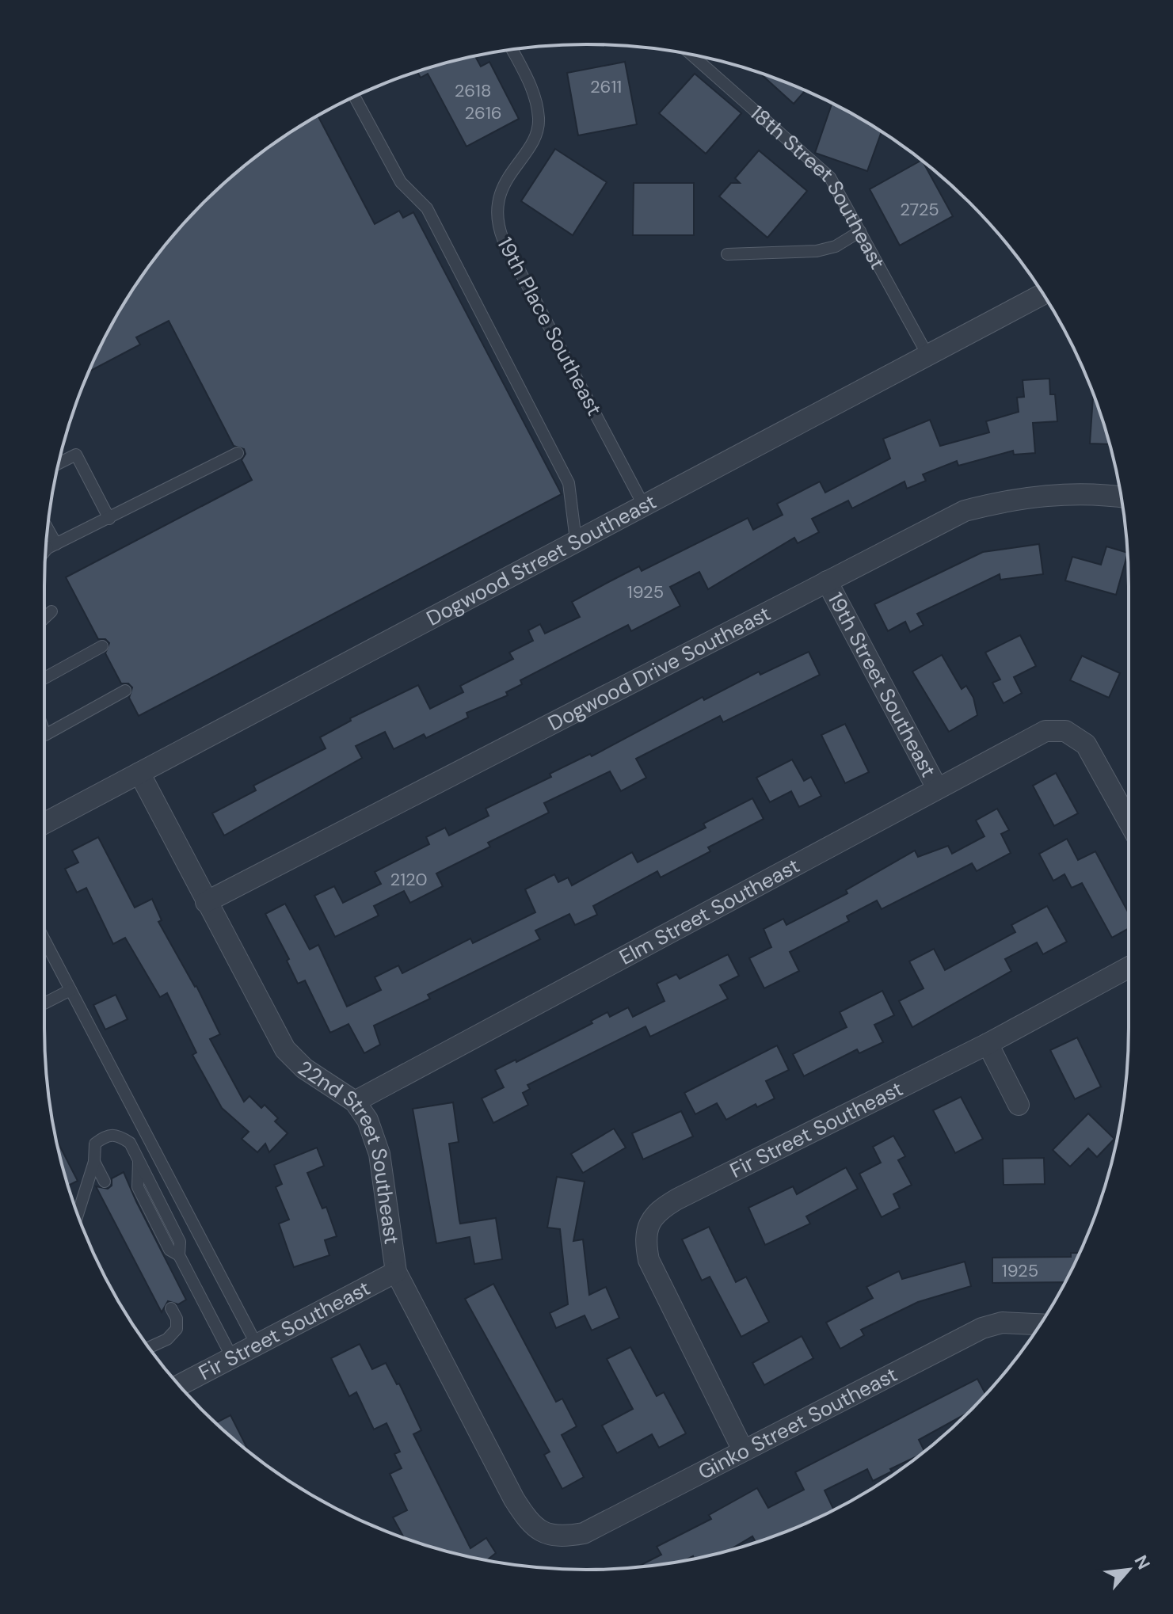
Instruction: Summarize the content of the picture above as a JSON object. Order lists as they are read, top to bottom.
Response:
{
  "streets": {
    "street": [
      "Dogwood Street Southeast",
      "Dogwood Drive Southeast",
      "19th Street Southeast",
      "Elm Street Southeast",
      "Fir Street Southeast",
      "22nd Street Southeast",
      "Ginko Street Southeast"
    ],
    "lane": ["18th Street Southeast", "19th Place Southeast"]
  },
  "crossings": [
    ["18th Street Southeast", "Dogwood Street Southeast"],
    ["19th Place Southeast", "Dogwood Street Southeast"],
    ["Dogwood Street Southeast", "22nd Street Southeast"],
    ["Dogwood Drive Southeast", "19th Street Southeast"],
    ["Dogwood Drive Southeast", "22nd Street Southeast"],
    ["19th Street Southeast", "Elm Street Southeast"],
    ["Elm Street Southeast", "22nd Street Southeast"],
    ["Fir Street Southeast", "22nd Street Southeast"],
    ["Fir Street Southeast", "Ginko Street Southeast"],
    ["22nd Street Southeast", "Ginko Street Southeast"]
  ],
  "house_numbers": [
    "2611",
    "2618",
    "2616",
    "2725",
    "1925",
    "2120",
    "1925"
  ],
  "north": "top right"
}
